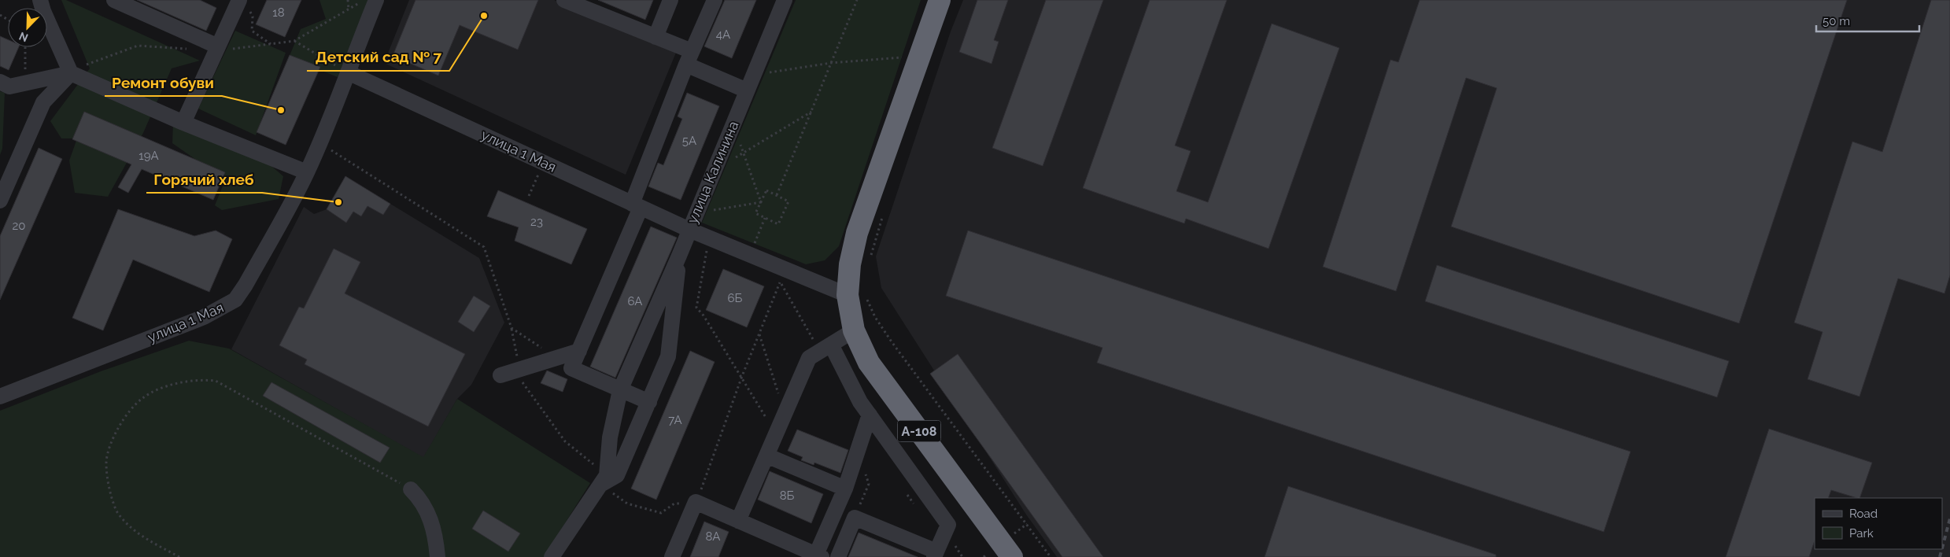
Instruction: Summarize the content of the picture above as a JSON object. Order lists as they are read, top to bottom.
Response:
{
  "streets": {
    "highway": ["А-108"],
    "street": ["улица 1 Мая", "улица Калинина"]
  },
  "crossings": [
    ["улица 1 Мая", "улица Калинина"],
    ["улица Калинина", "А-108"]
  ],
  "places": ["Детский сад № 7", "Ремонт обуви", "Горячий хлеб"],
  "house_numbers": [
    "18",
    "4А",
    "5А",
    "19А",
    "23",
    "20",
    "6Б",
    "6А",
    "7А",
    "8Б",
    "8А"
  ],
  "legend": ["Road", "Park"],
  "scale_bar": "50 m",
  "north": "bottom left"
}
